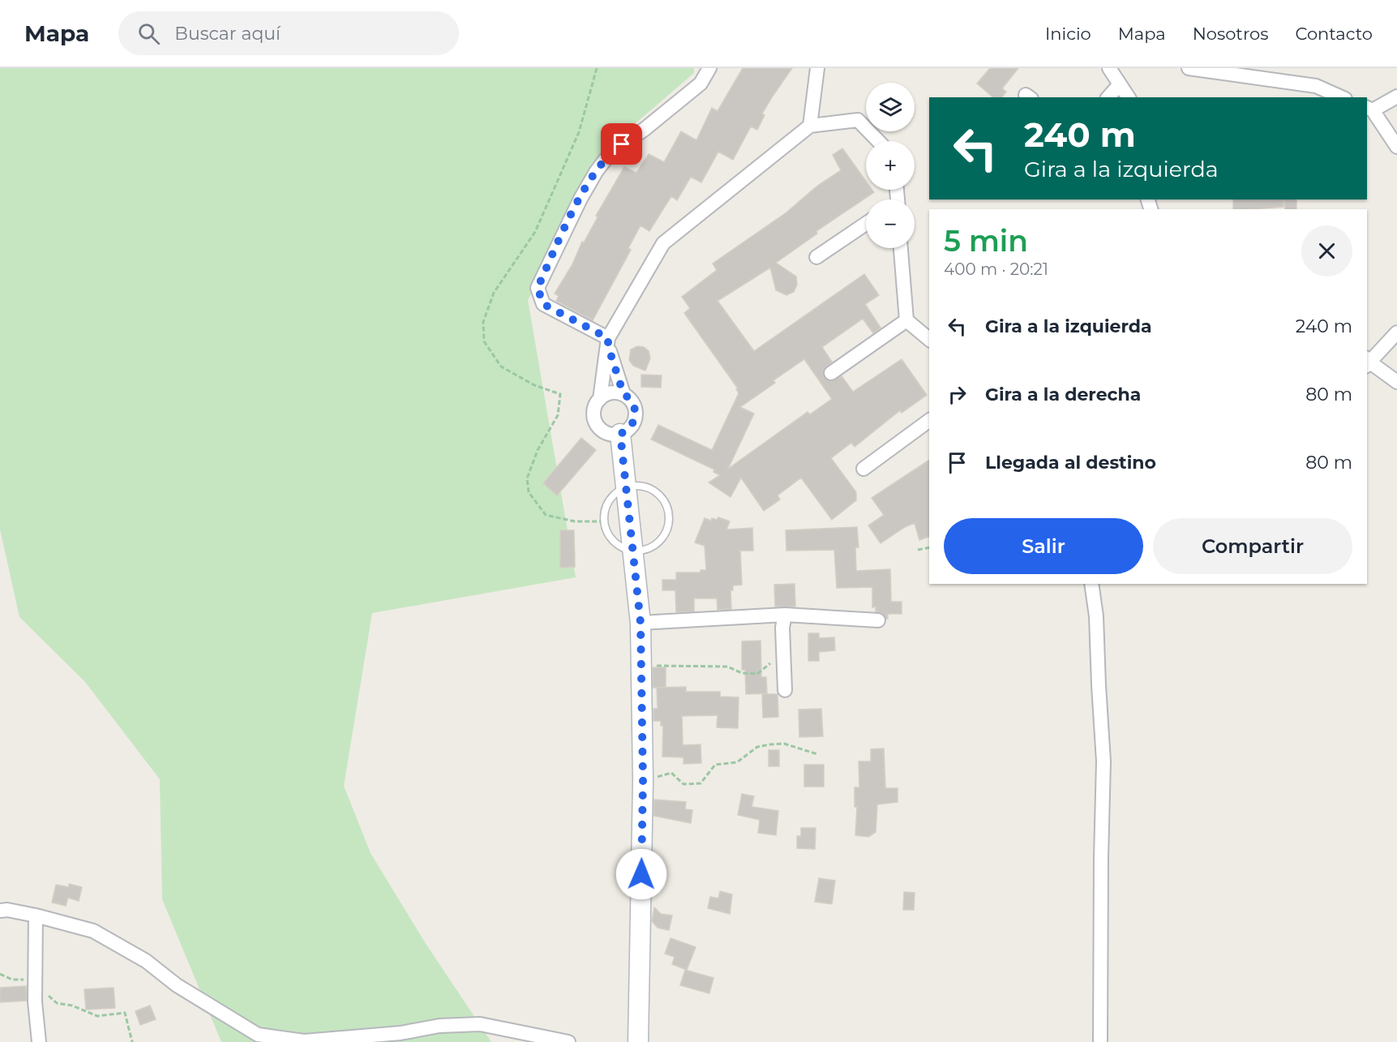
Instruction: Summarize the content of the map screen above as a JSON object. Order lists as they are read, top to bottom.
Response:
{
  "page": {
    "header": "Mapa",
    "search": "Buscar aquí",
    "nav": [
      "Inicio",
      "Mapa",
      "Nosotros",
      "Contacto"
    ],
    "map_buttons": ["+", "−"],
    "turn": ["240 m", "Gira a la izquierda"],
    "heading": ["5 min", "400 m · 20:21"],
    "list": [
      {
        "name": "Gira a la izquierda",
        "value": "240 m"
      },
      {
        "name": "Gira a la derecha",
        "value": "80 m"
      },
      {
        "name": "Llegada al destino",
        "value": "80 m"
      }
    ],
    "buttons": ["Salir", "Compartir"]
  }
}
